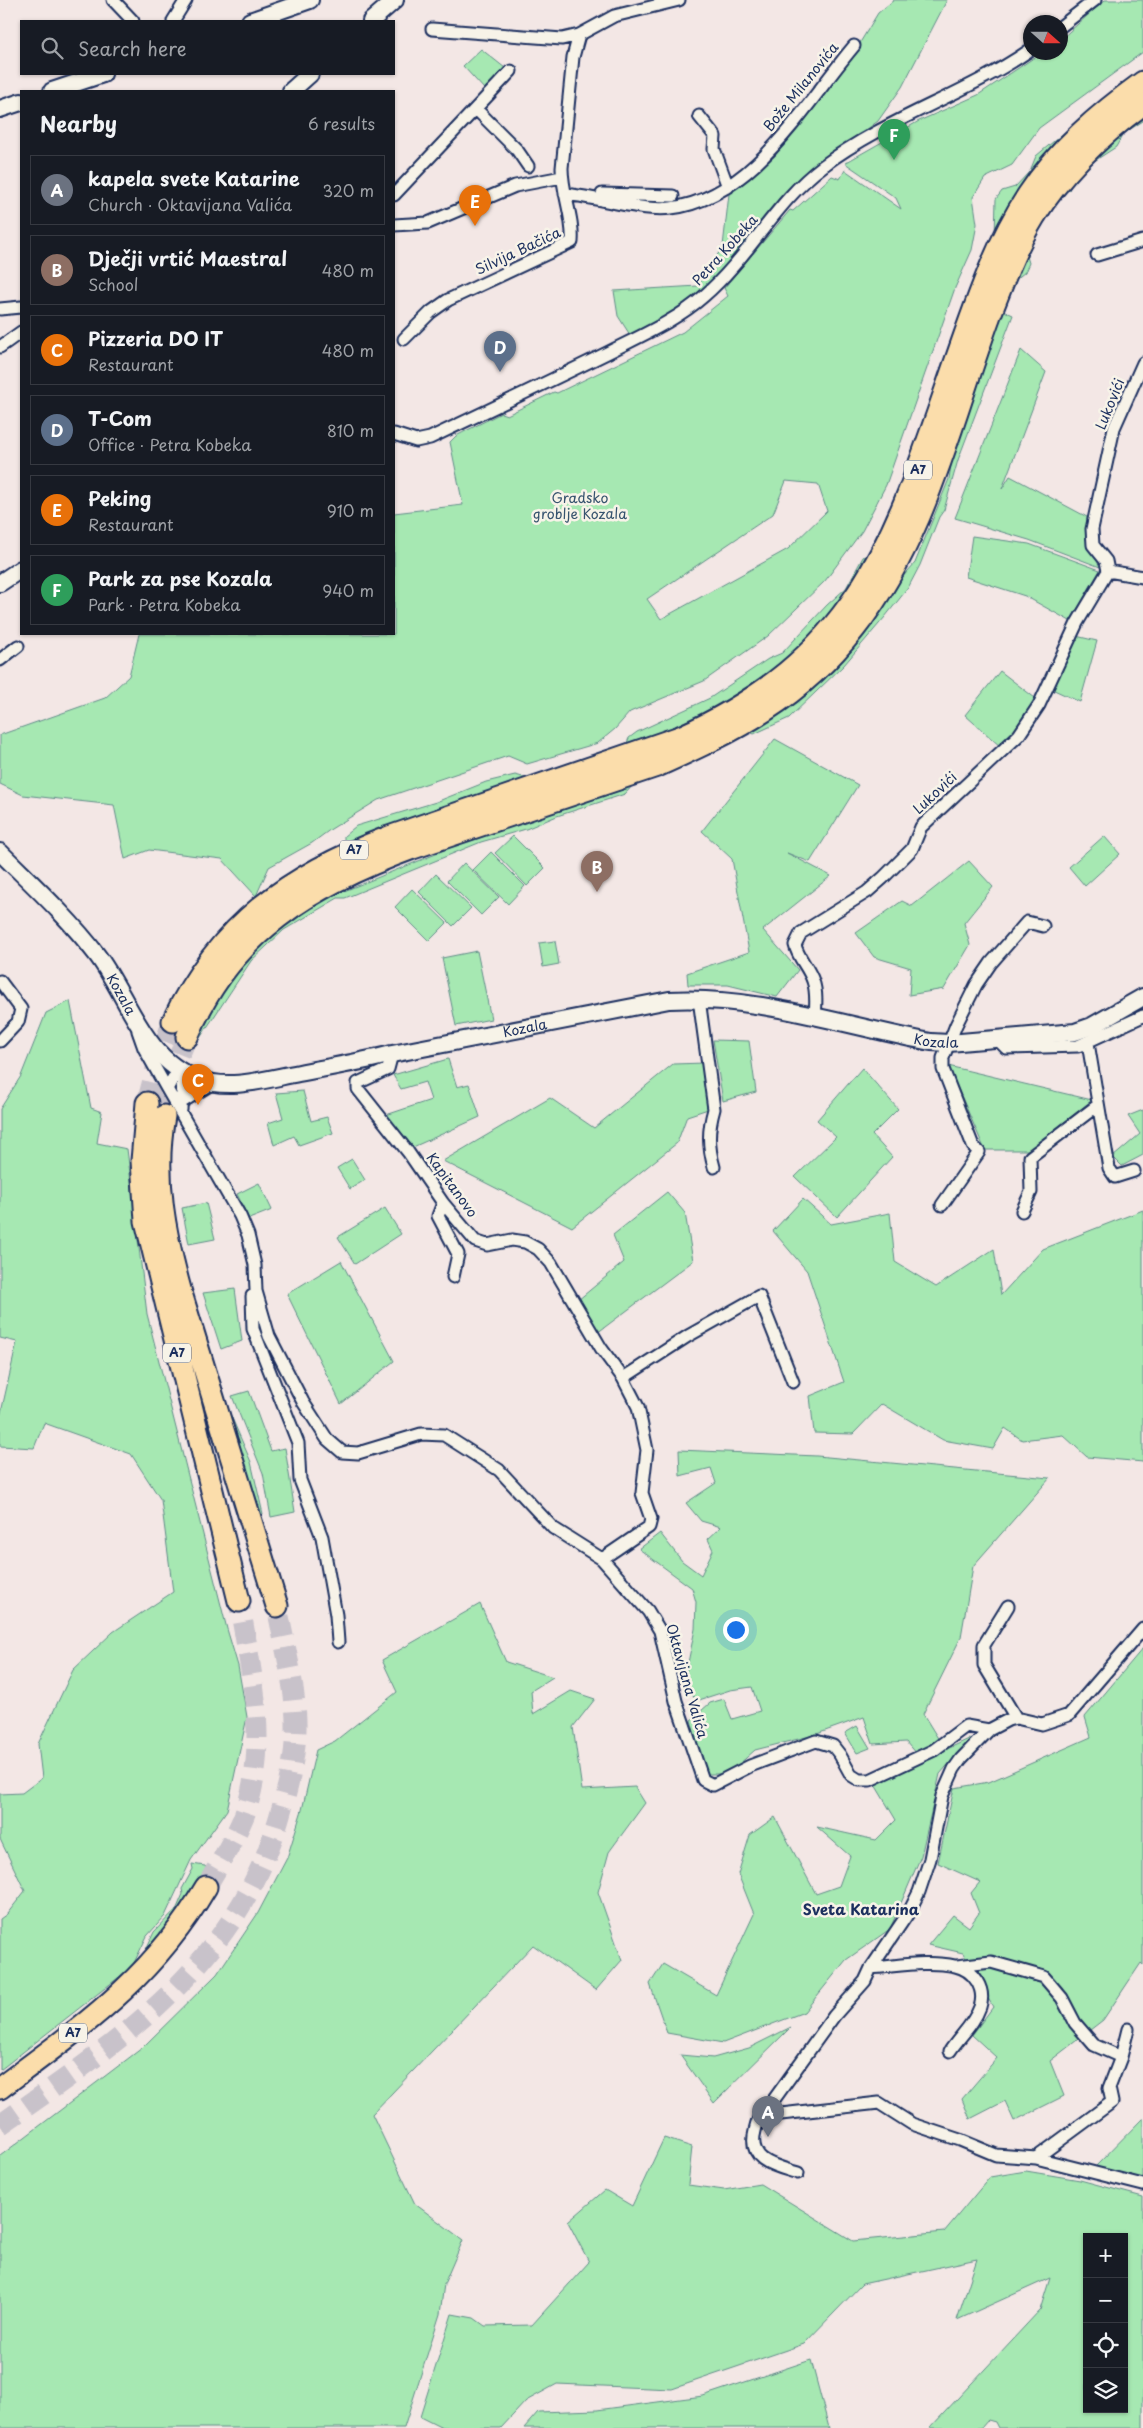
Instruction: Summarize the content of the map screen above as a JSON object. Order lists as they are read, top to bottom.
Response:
{
  "streets": {
    "highway": ["A7"],
    "main road": ["Kozala"],
    "street": [
      "Bože Milanovića",
      "Petra Kobeka",
      "Silvija Bačića",
      "Lukovići",
      "Kapitanovo",
      "Oktavijana Valića"
    ]
  },
  "crossings": [
    ["Bože Milanovića", "Silvija Bačića"],
    ["Lukovići", "Kozala"],
    ["A7", "Oktavijana Valića"],
    ["Kozala", "Kapitanovo"],
    ["Kozala", "Oktavijana Valića"],
    ["Kapitanovo", "Oktavijana Valića"]
  ],
  "districts": ["Sveta Katarina"],
  "parks": ["Gradsko groblje Kozala"],
  "north": "right",
  "page": {
    "search": "Search here",
    "heading": ["Nearby", "6 results"],
    "pins": [
      "F",
      "E",
      "D",
      "B",
      "C",
      "A"
    ],
    "list": [
      {
        "mark": "A",
        "name": "kapela svete Katarine",
        "note": "Church · Oktavijana Valića",
        "value": "320 m"
      },
      {
        "mark": "B",
        "name": "Dječji vrtić Maestral",
        "note": "School",
        "value": "480 m"
      },
      {
        "mark": "C",
        "name": "Pizzeria DO IT",
        "note": "Restaurant",
        "value": "480 m"
      },
      {
        "mark": "D",
        "name": "T-Com",
        "note": "Office · Petra Kobeka",
        "value": "810 m"
      },
      {
        "mark": "E",
        "name": "Peking",
        "note": "Restaurant",
        "value": "910 m"
      },
      {
        "mark": "F",
        "name": "Park za pse Kozala",
        "note": "Park · Petra Kobeka",
        "value": "940 m"
      }
    ],
    "map_buttons": ["+", "−"]
  }
}
